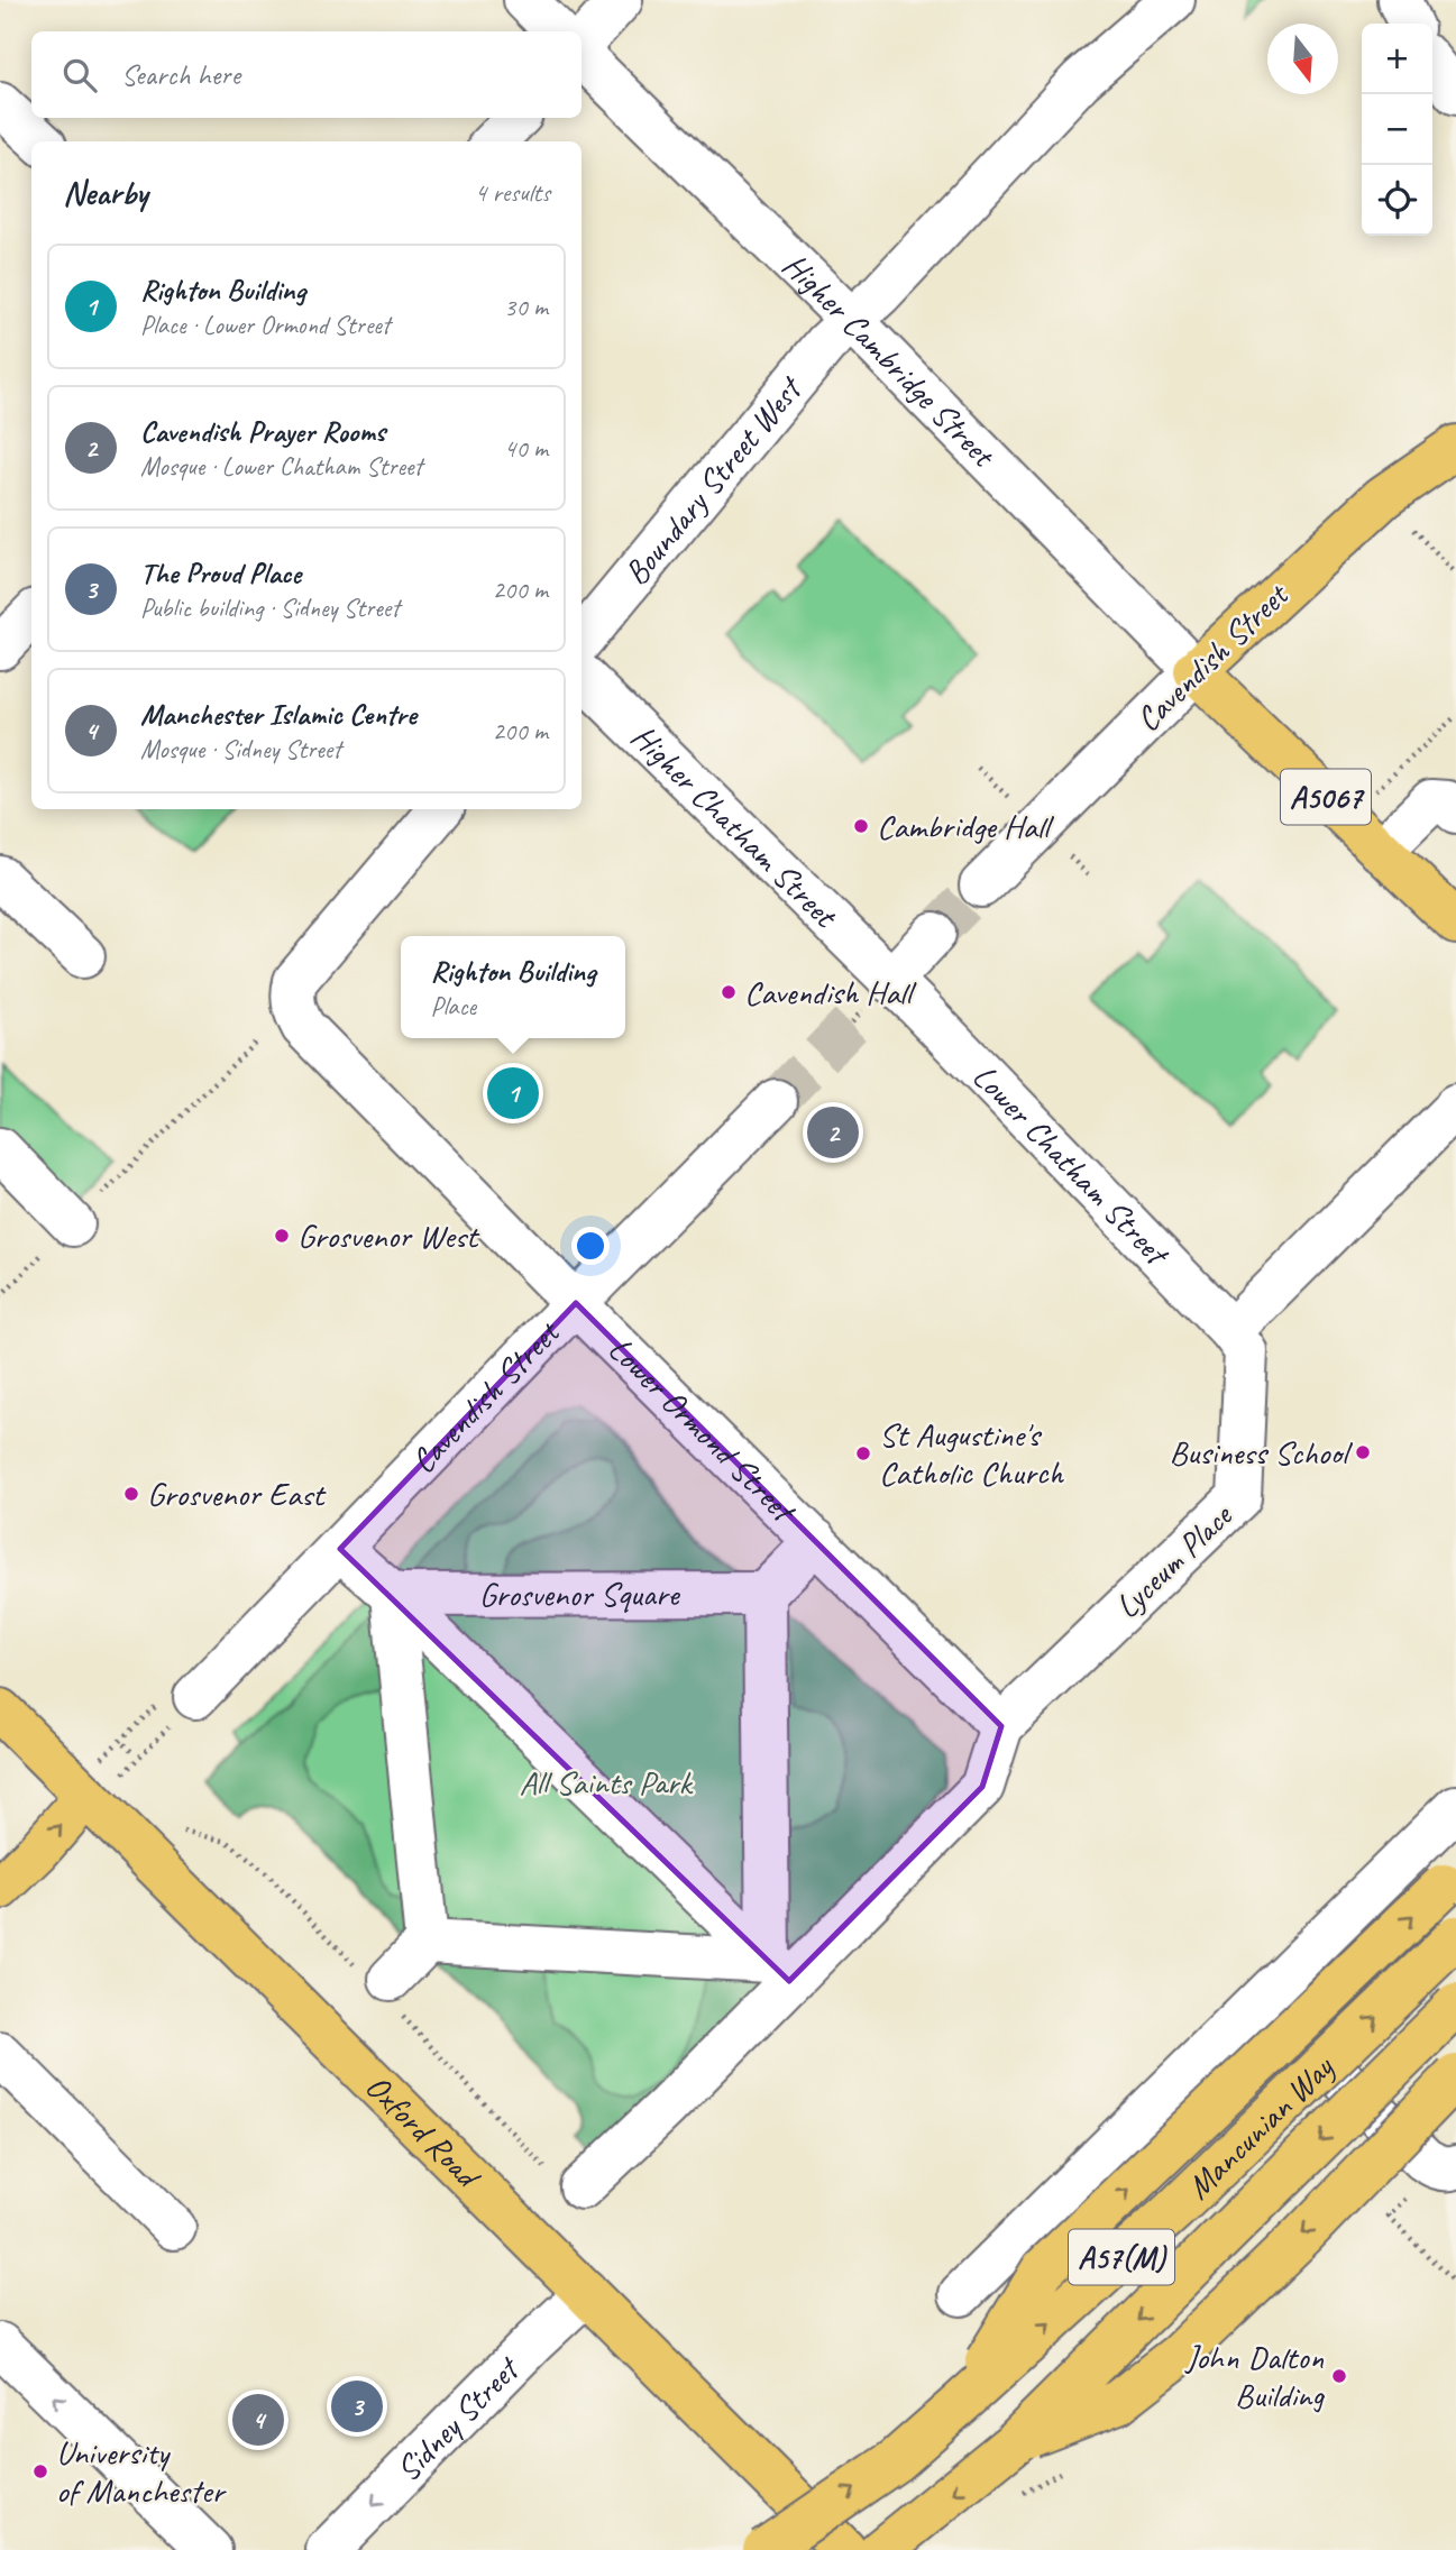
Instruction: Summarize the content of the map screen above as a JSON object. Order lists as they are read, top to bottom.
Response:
{
  "streets": {
    "main road": [
      "Cavendish Street",
      "A5067",
      "Mancunian Way",
      "Oxford Road",
      "A57(M)"
    ],
    "street": [
      "Higher Cambridge Street",
      "Boundary Street West",
      "Higher Chatham Street",
      "Lower Chatham Street",
      "Lower Ormond Street",
      "Lyceum Place",
      "Grosvenor Square",
      "Sidney Street"
    ]
  },
  "crossings": [
    ["Higher Cambridge Street", "Boundary Street West"],
    ["Higher Cambridge Street", "Cavendish Street"],
    ["Higher Cambridge Street", "A5067"],
    ["Cavendish Street", "A5067"],
    ["Cavendish Street", "Lower Ormond Street"],
    ["Cavendish Street", "Grosvenor Square"],
    ["Higher Chatham Street", "Lower Chatham Street"],
    ["Lower Chatham Street", "Lyceum Place"],
    ["Lower Ormond Street", "Lyceum Place"],
    ["Mancunian Way", "A57(M)"],
    ["Oxford Road", "Sidney Street"]
  ],
  "one_way": ["Sidney Street"],
  "parks": ["All Saints Park"],
  "places": [
    "Cambridge Hall",
    "Cavendish Hall",
    "Grosvenor West",
    "Business School",
    "St Augustine's Catholic Church",
    "Grosvenor East",
    "John Dalton Building",
    "University of Manchester"
  ],
  "north": "bottom",
  "page": {
    "map_buttons": ["+", "−"],
    "search": "Search here",
    "heading": ["Nearby", "4 results"],
    "list": [
      {
        "mark": "1",
        "name": "Righton Building",
        "note": "Place · Lower Ormond Street",
        "value": "30 m"
      },
      {
        "mark": "2",
        "name": "Cavendish Prayer Rooms",
        "note": "Mosque · Lower Chatham Street",
        "value": "40 m"
      },
      {
        "mark": "3",
        "name": "The Proud Place",
        "note": "Public building · Sidney Street",
        "value": "200 m"
      },
      {
        "mark": "4",
        "name": "Manchester Islamic Centre",
        "note": "Mosque · Sidney Street",
        "value": "200 m"
      }
    ],
    "popup": ["Righton Building", "Place"],
    "pins": [
      "1",
      "2",
      "3",
      "4"
    ]
  }
}
